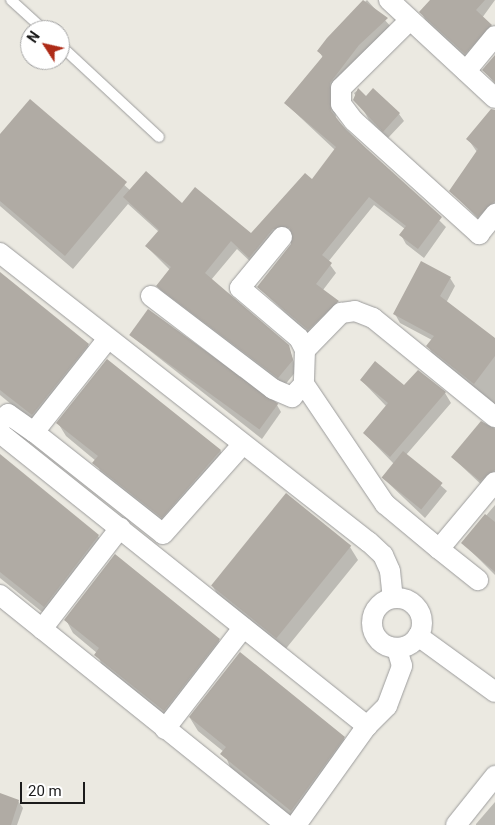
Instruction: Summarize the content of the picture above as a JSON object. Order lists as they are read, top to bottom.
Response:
{
  "scale_bar": "20 m",
  "north": "top left"
}
